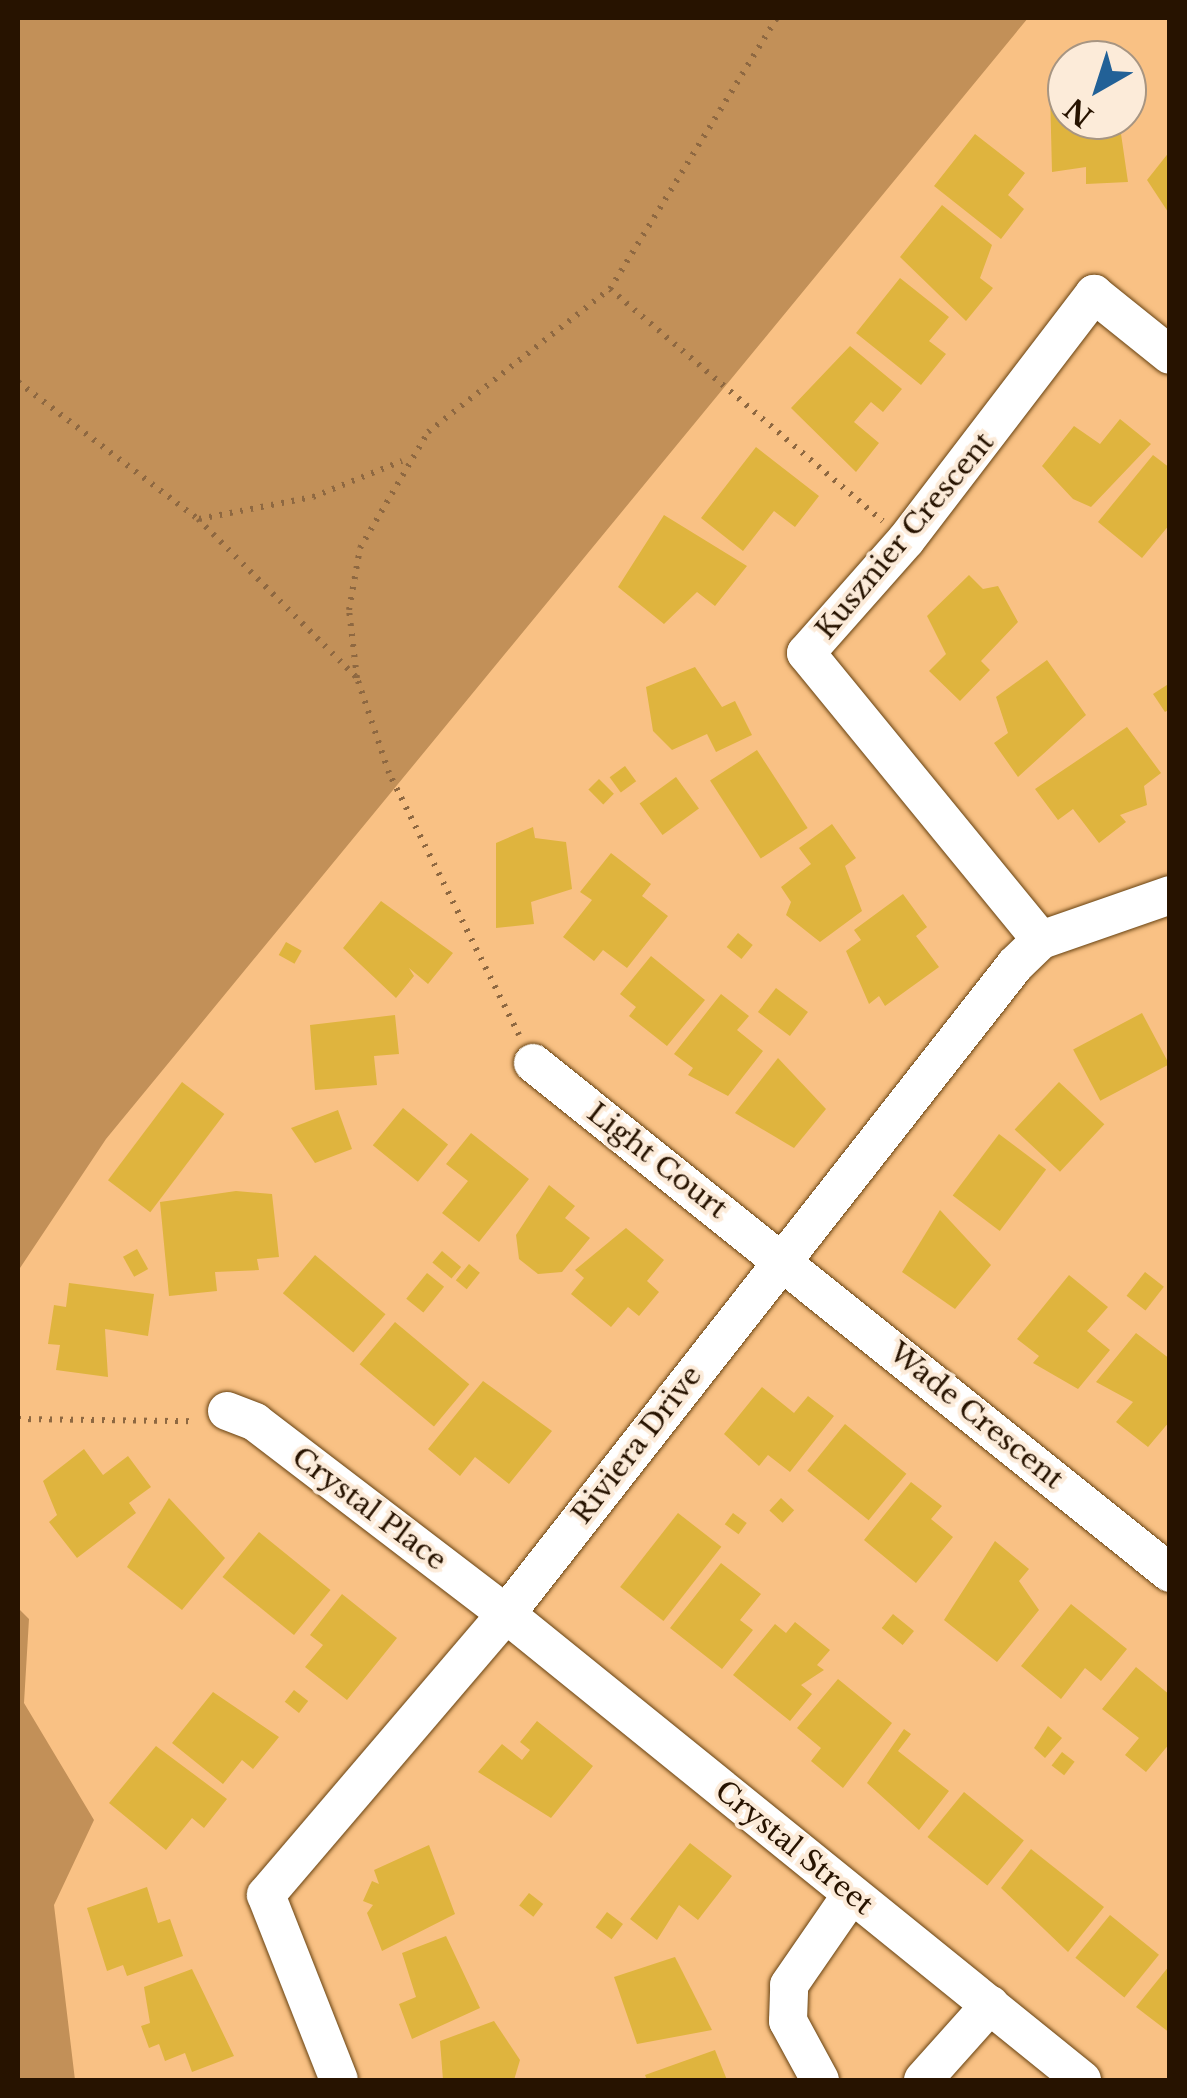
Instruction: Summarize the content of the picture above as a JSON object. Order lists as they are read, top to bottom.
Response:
{
  "streets": {
    "street": [
      "Kusznier Crescent",
      "Light Court",
      "Wade Crescent",
      "Riviera Drive",
      "Crystal Place",
      "Crystal Street"
    ]
  },
  "crossings": [
    ["Kusznier Crescent", "Riviera Drive"],
    ["Light Court", "Wade Crescent"],
    ["Light Court", "Riviera Drive"],
    ["Wade Crescent", "Riviera Drive"],
    ["Riviera Drive", "Crystal Place"],
    ["Riviera Drive", "Crystal Street"],
    ["Crystal Place", "Crystal Street"]
  ],
  "north": "bottom left"
}
